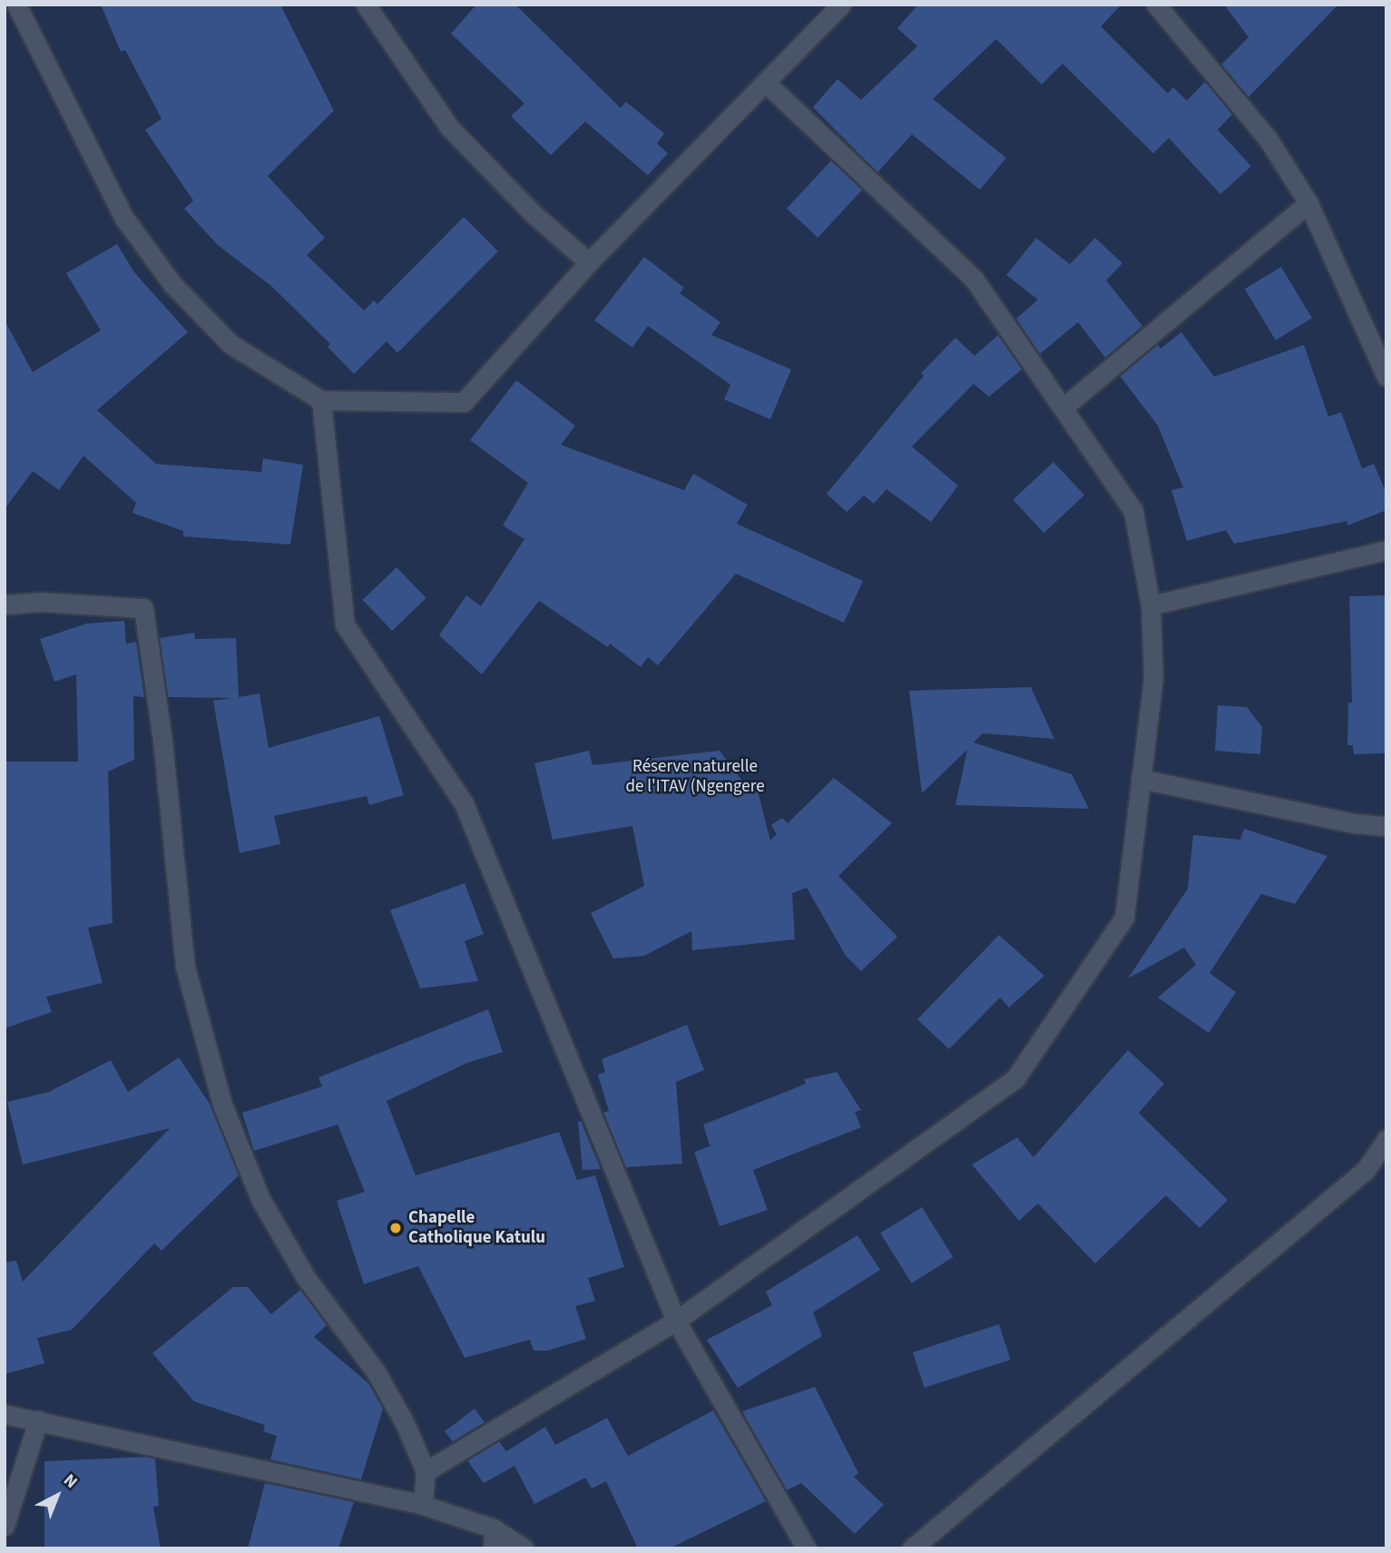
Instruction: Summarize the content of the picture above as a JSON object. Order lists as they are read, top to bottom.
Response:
{
  "parks": ["Réserve naturelle de l'ITAV (Ngengere"],
  "places": ["Chapelle Catholique Katulu"],
  "north": "top right"
}
